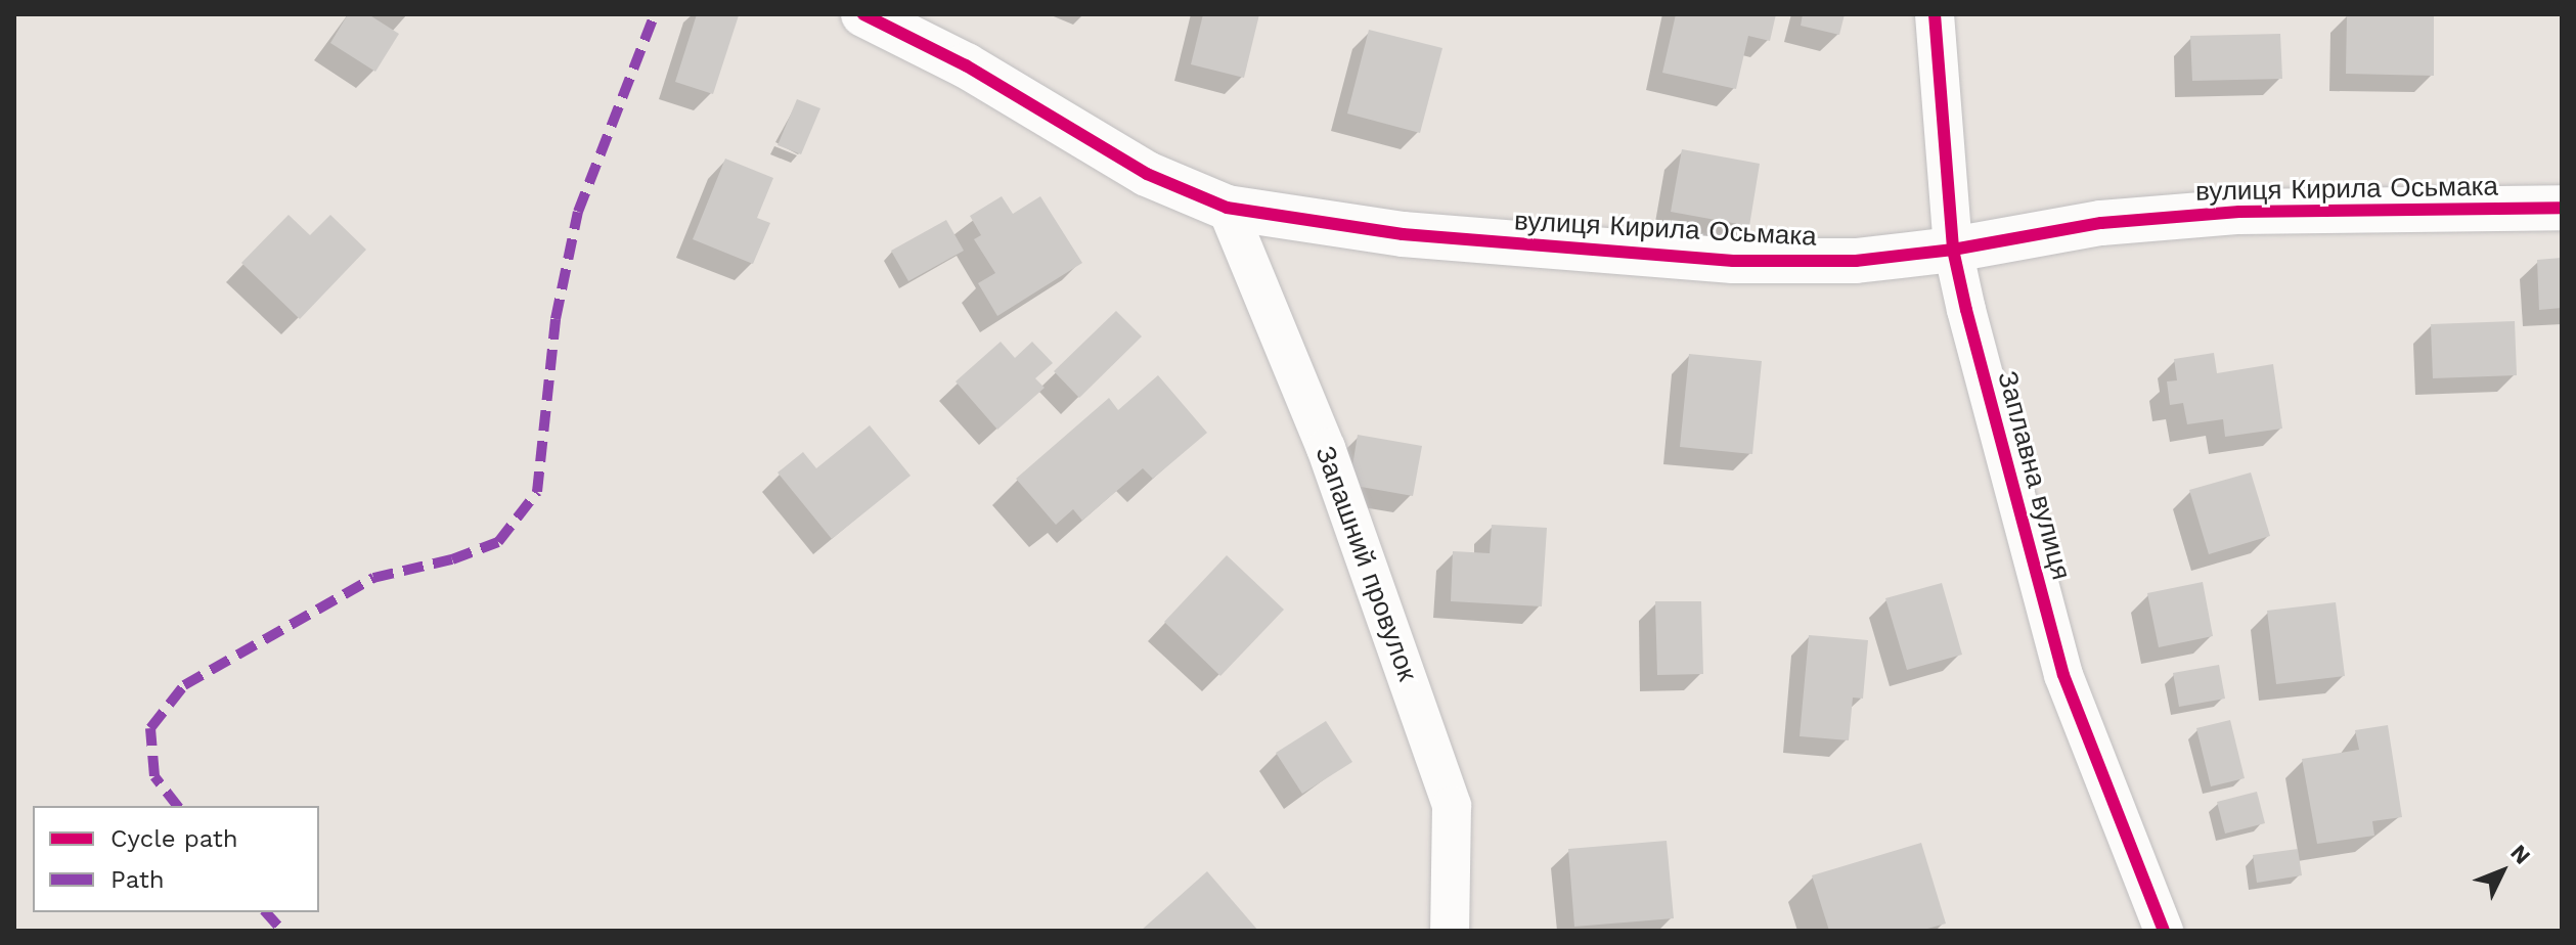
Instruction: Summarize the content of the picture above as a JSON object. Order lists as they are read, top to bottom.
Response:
{
  "streets": {
    "street": ["вулиця Кирила Осьмака", "Заплавна вулиця", "Запашний провулок"]
  },
  "crossings": [
    ["вулиця Кирила Осьмака", "Заплавна вулиця"],
    ["вулиця Кирила Осьмака", "Запашний провулок"]
  ],
  "legend": ["Cycle path", "Path"],
  "north": "top right"
}
